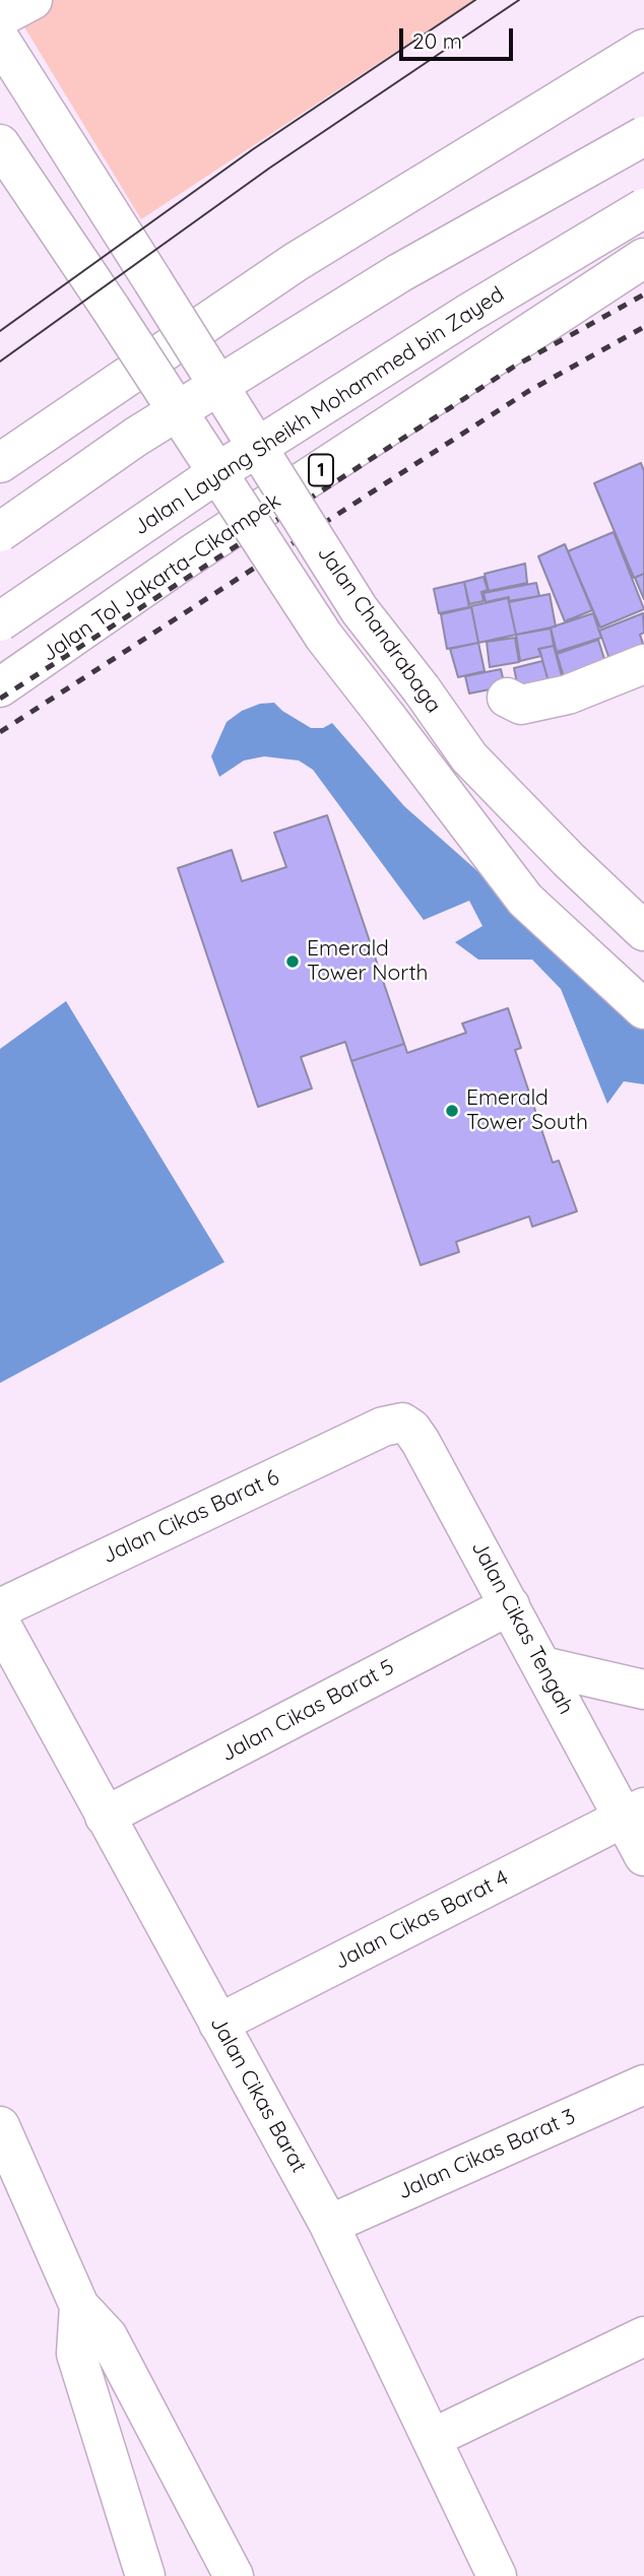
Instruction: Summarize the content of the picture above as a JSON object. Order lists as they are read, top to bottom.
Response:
{
  "streets": {
    "main road": [
      "Jalan Layang Sheikh Mohammed bin Zayed",
      "1",
      "Jalan Tol Jakarta–Cikampek",
      "Jalan Chandrabaga",
      "Jalan Cikas Barat 6",
      "Jalan Cikas Tengah",
      "Jalan Cikas Barat 5",
      "Jalan Cikas Barat 4",
      "Jalan Cikas Barat",
      "Jalan Cikas Barat 3"
    ]
  },
  "crossings": [
    ["Jalan Cikas Barat 6", "Jalan Cikas Tengah"],
    ["Jalan Cikas Tengah", "Jalan Cikas Barat 5"],
    ["Jalan Cikas Tengah", "Jalan Cikas Barat 4"],
    ["Jalan Cikas Barat 5", "Jalan Cikas Barat"],
    ["Jalan Cikas Barat 4", "Jalan Cikas Barat"],
    ["Jalan Cikas Barat", "Jalan Cikas Barat 3"]
  ],
  "places": ["Emerald Tower North", "Emerald Tower South"],
  "scale_bar": "20 m"
}
